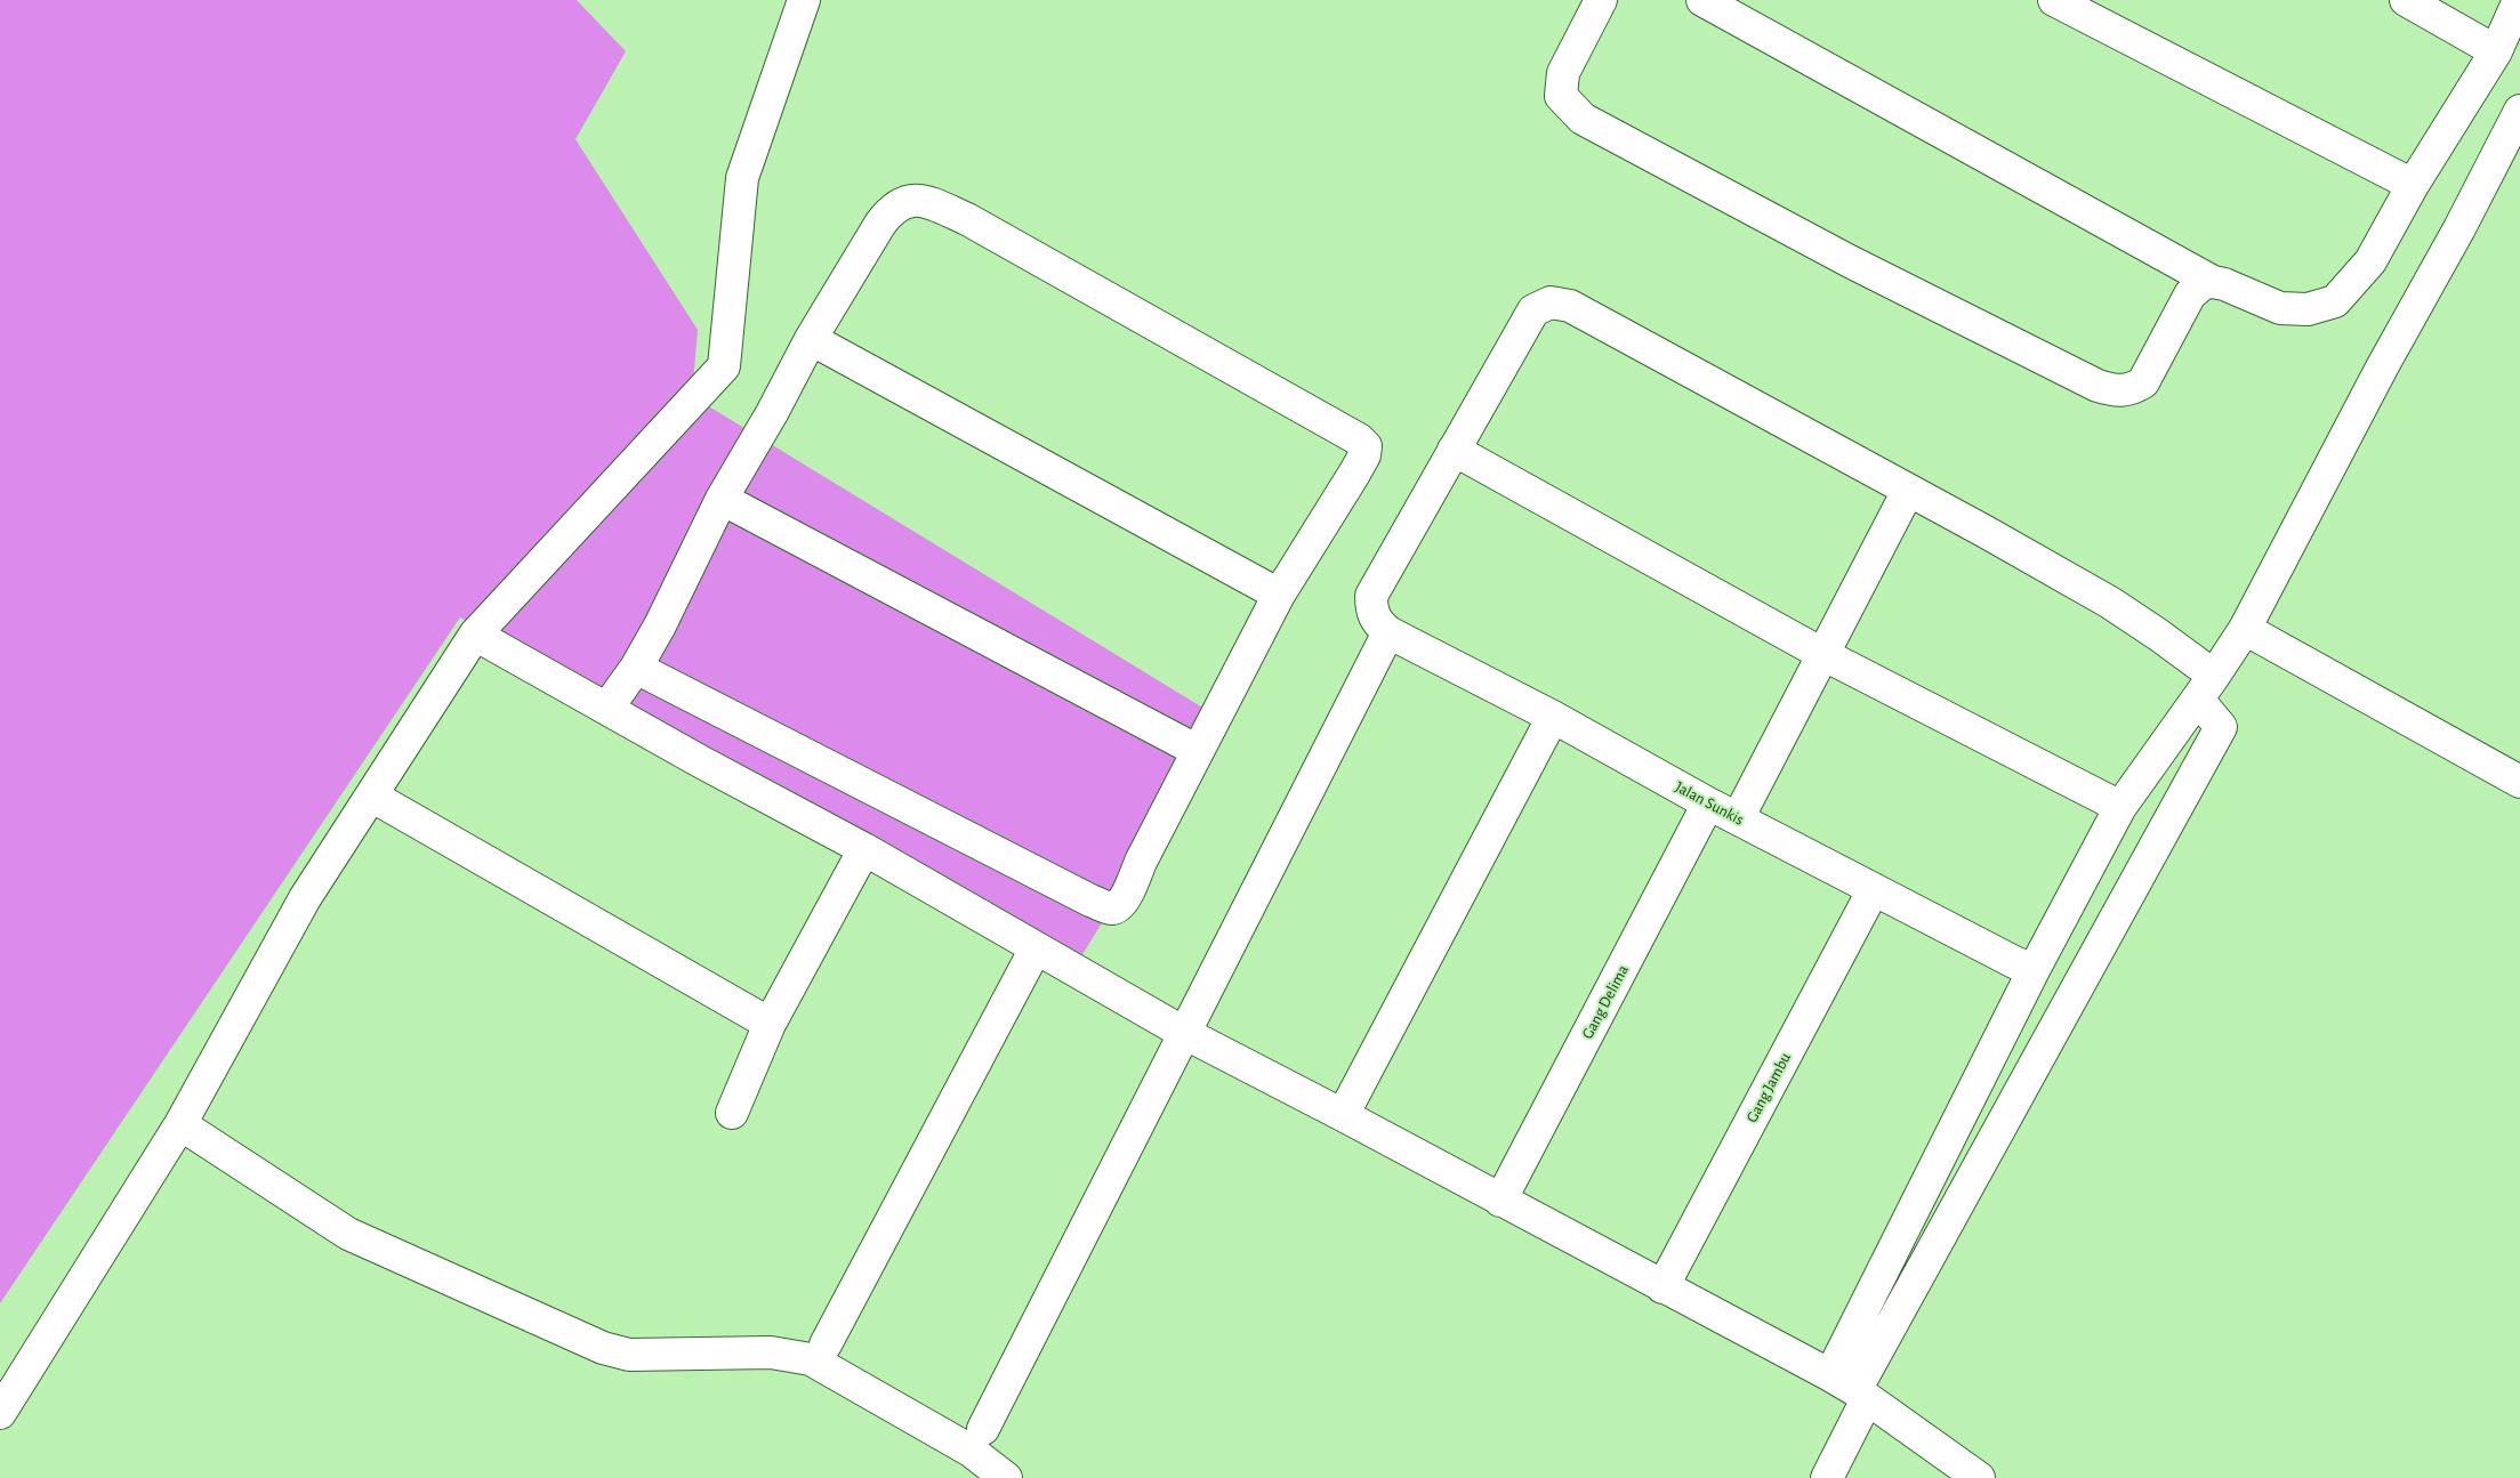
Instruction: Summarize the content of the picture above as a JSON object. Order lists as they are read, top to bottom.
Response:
{
  "streets": {
    "street": ["Jalan Sunkis", "Gang Delima", "Gang Jambu"]
  },
  "crossings": [
    ["Jalan Sunkis", "Gang Delima"],
    ["Jalan Sunkis", "Gang Jambu"]
  ]
}
